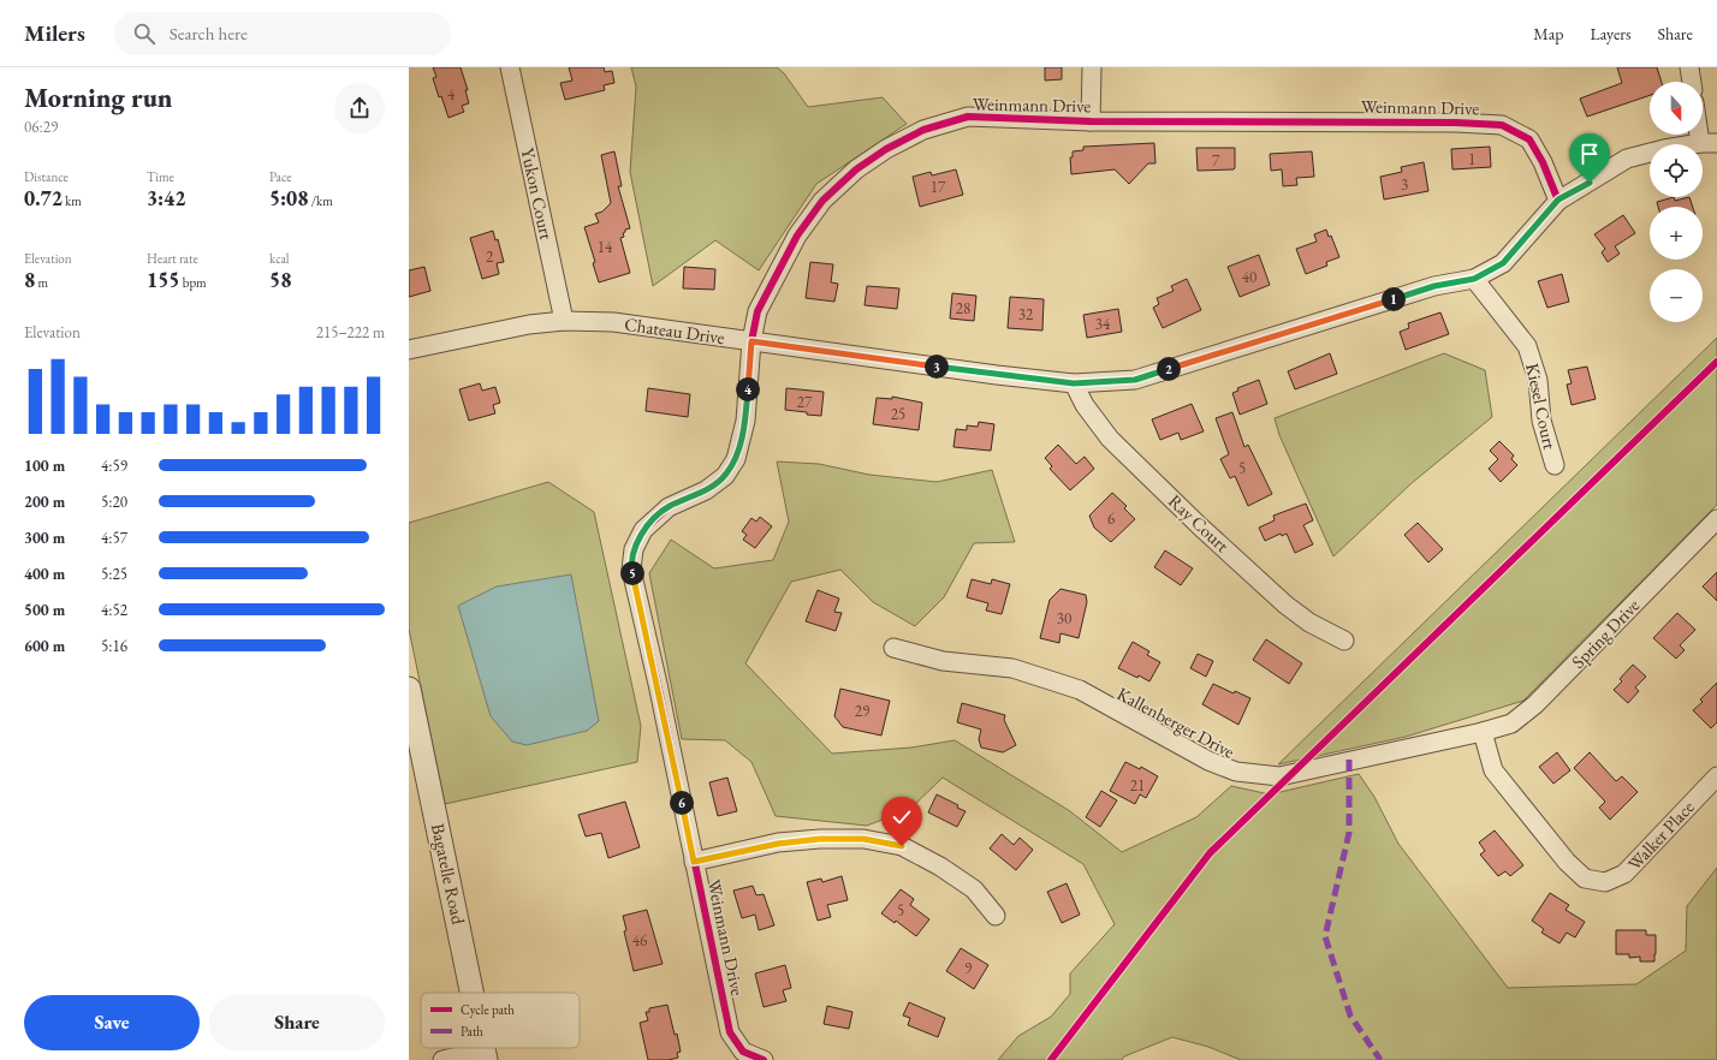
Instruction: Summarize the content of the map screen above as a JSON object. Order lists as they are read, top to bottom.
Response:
{
  "streets": {
    "street": [
      "Weinmann Drive",
      "Yukon Court",
      "Chateau Drive",
      "Kiesel Court",
      "Ray Court",
      "Spring Drive",
      "Kallenberger Drive",
      "Walker Place",
      "Bagatelle Road"
    ]
  },
  "crossings": [
    ["Weinmann Drive", "Chateau Drive"],
    ["Yukon Court", "Chateau Drive"],
    ["Chateau Drive", "Kiesel Court"],
    ["Chateau Drive", "Ray Court"],
    ["Spring Drive", "Kallenberger Drive"],
    ["Spring Drive", "Walker Place"],
    ["Kallenberger Drive", "Walker Place"]
  ],
  "house_numbers": [
    "4",
    "1",
    "7",
    "3",
    "17",
    "14",
    "2",
    "40",
    "28",
    "32",
    "34",
    "27",
    "25",
    "5",
    "6",
    "30",
    "29",
    "21",
    "5",
    "46",
    "9"
  ],
  "legend": ["Cycle path", "Path"],
  "north": "bottom",
  "page": {
    "header": "Milers",
    "search": "Search here",
    "nav": ["Map", "Layers", "Share"],
    "heading": ["Morning run", "06:29"],
    "map_buttons": ["+", "−"],
    "stats": [
      ["Distance", "0.72 km"],
      ["Time", "3:42"],
      ["Pace", "5:08 /km"],
      ["Elevation", "8 m"],
      ["Heart rate", "155 bpm"],
      ["kcal", "58"]
    ],
    "pins": [
      "1",
      "3",
      "2",
      "4",
      "5",
      "6"
    ],
    "chart": ["Elevation", "215–222 m"],
    "list": [
      {
        "name": "100 m",
        "note": "4:59"
      },
      {
        "name": "200 m",
        "note": "5:20"
      },
      {
        "name": "300 m",
        "note": "4:57"
      },
      {
        "name": "400 m",
        "note": "5:25"
      },
      {
        "name": "500 m",
        "note": "4:52"
      },
      {
        "name": "600 m",
        "note": "5:16"
      }
    ],
    "buttons": ["Save", "Share"]
  }
}
